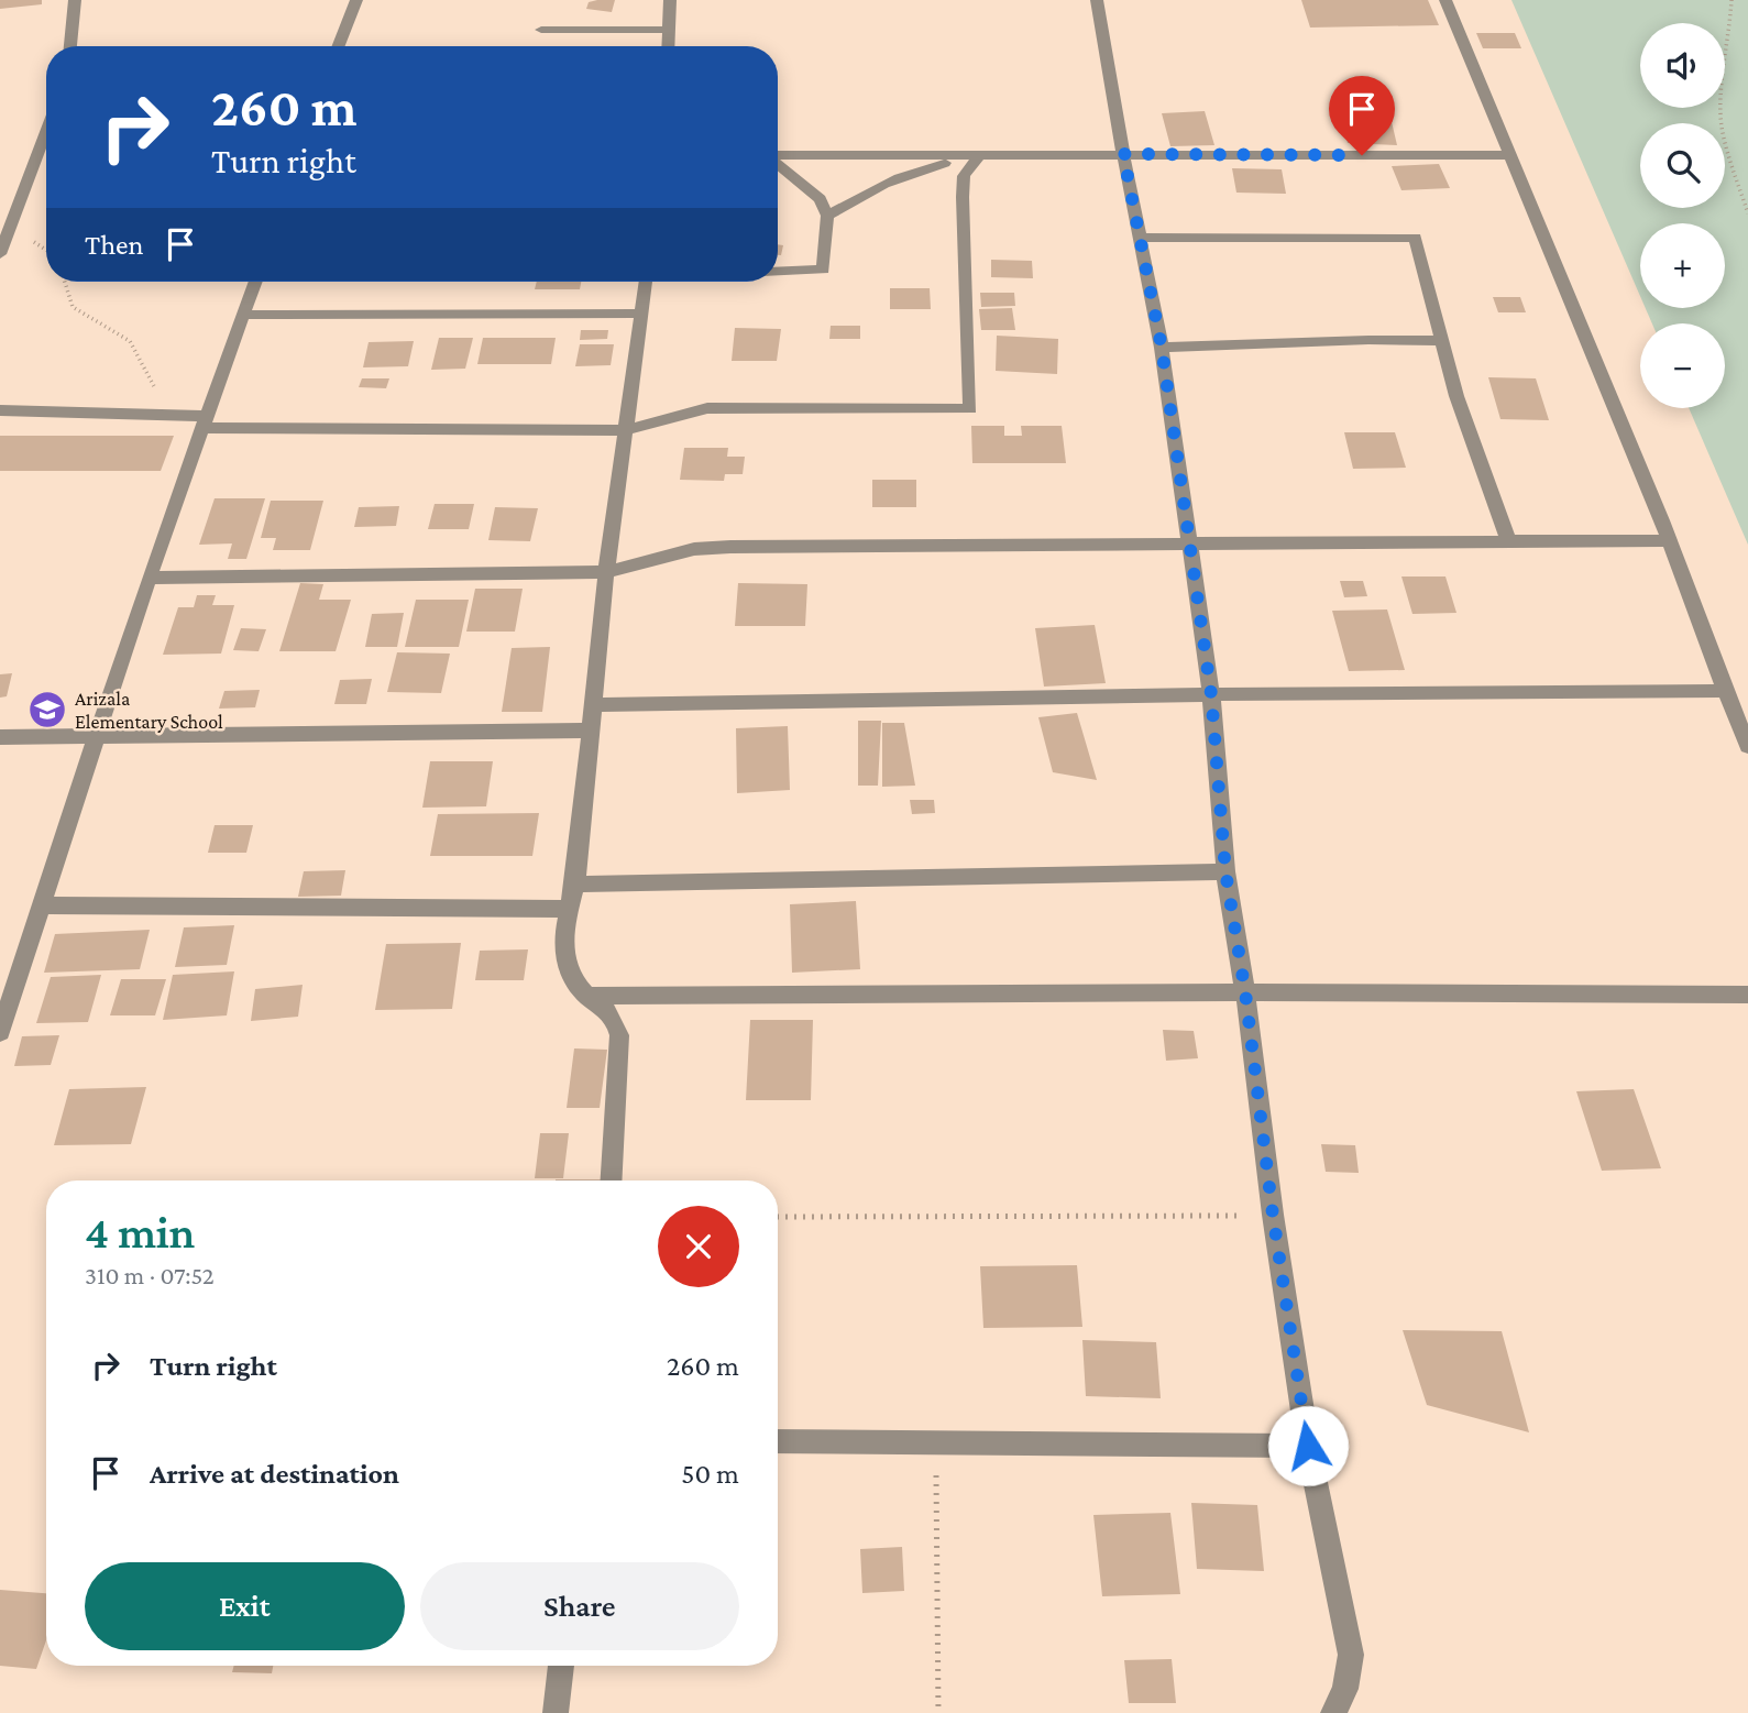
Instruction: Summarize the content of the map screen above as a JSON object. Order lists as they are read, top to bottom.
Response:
{
  "places": {
    "school or university": ["Arizala Elementary School"]
  },
  "page": {
    "map_buttons": ["+", "−"],
    "turn": ["260 m", "Turn right"],
    "then": "Then",
    "heading": ["4 min", "310 m · 07:52"],
    "list": [
      {
        "name": "Turn right",
        "value": "260 m"
      },
      {
        "name": "Arrive at destination",
        "value": "50 m"
      }
    ],
    "buttons": ["Exit", "Share"]
  }
}
